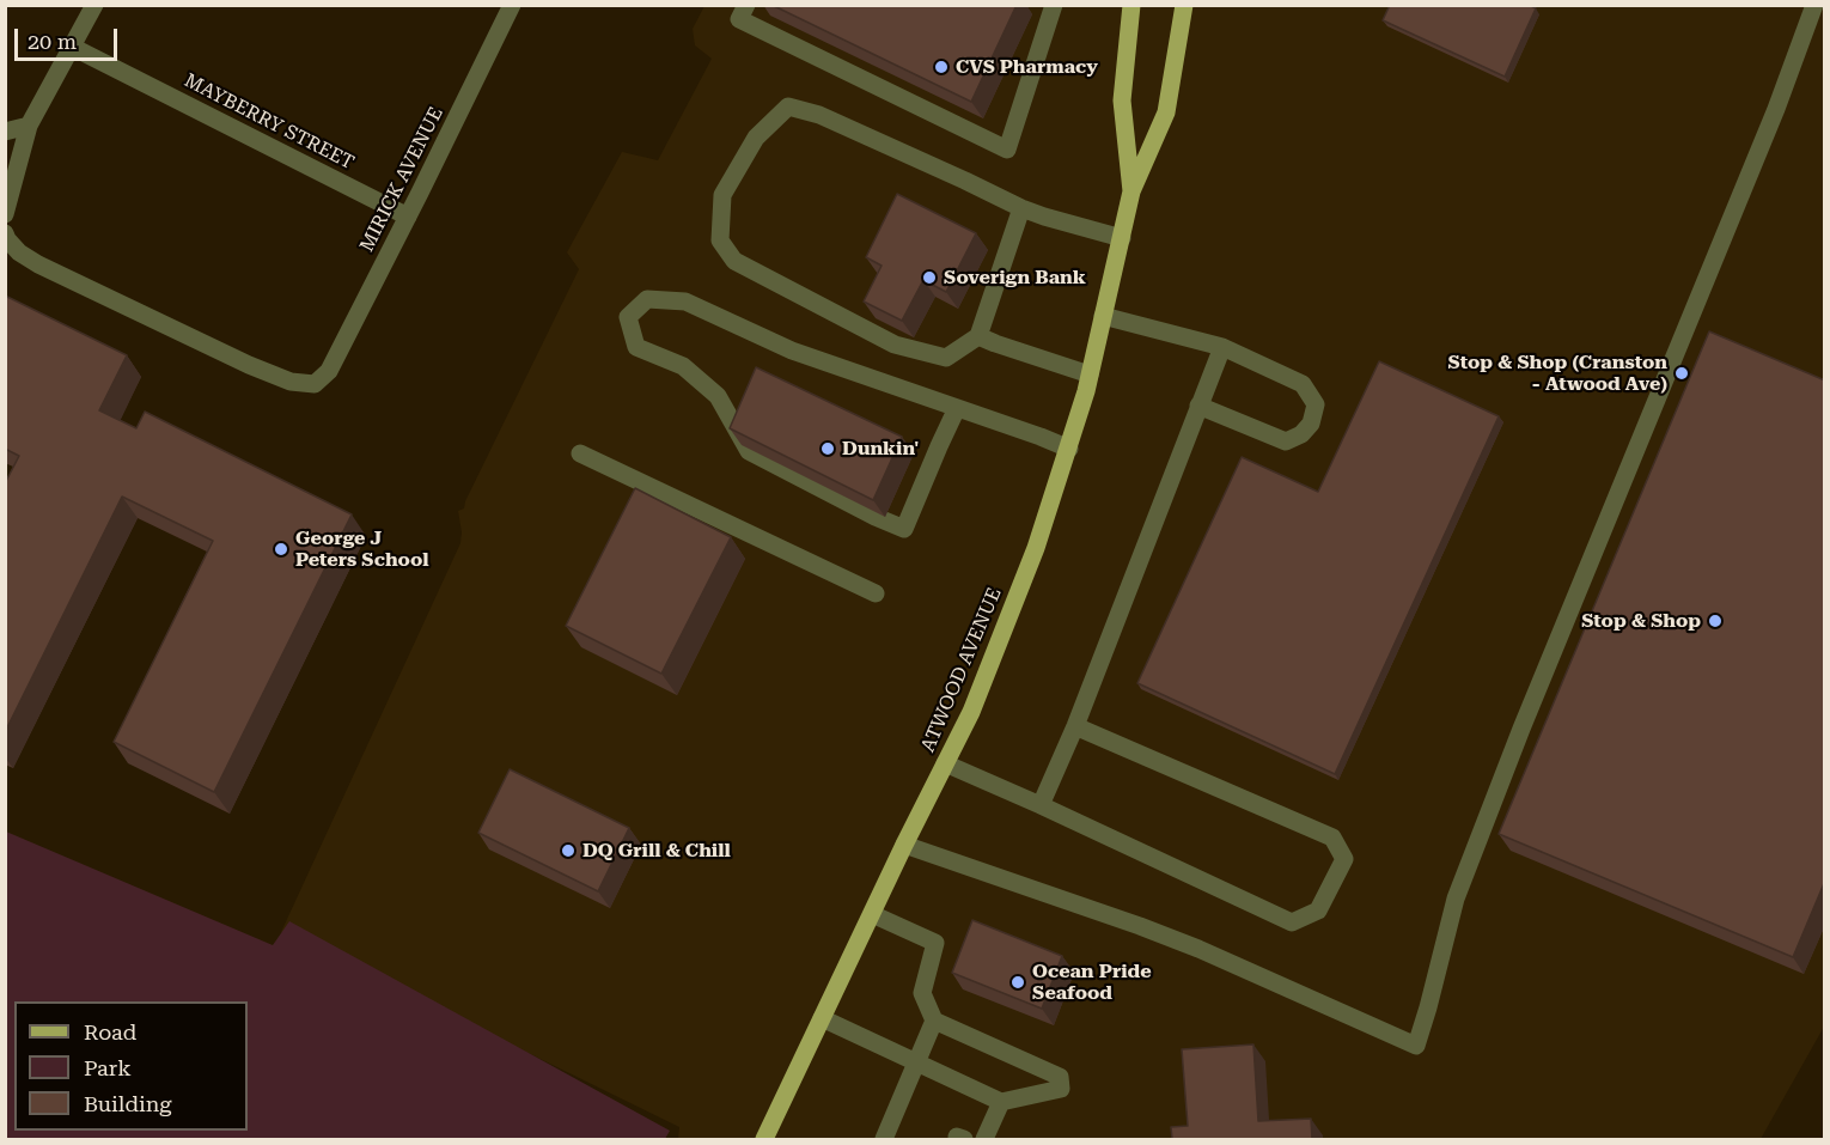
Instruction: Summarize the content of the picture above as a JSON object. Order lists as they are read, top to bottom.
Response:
{
  "streets": {
    "main road": ["ATWOOD AVENUE"],
    "street": ["MAYBERRY STREET", "MIRICK AVENUE"]
  },
  "crossings": [
    ["MAYBERRY STREET", "MIRICK AVENUE"]
  ],
  "places": [
    "CVS Pharmacy",
    "Soverign Bank",
    "Stop & Shop (Cranston - Atwood Ave)",
    "Dunkin'",
    "George J Peters School",
    "Stop & Shop",
    "DQ Grill & Chill",
    "Ocean Pride Seafood"
  ],
  "legend": ["Road", "Park", "Building"],
  "scale_bar": "20 m"
}
